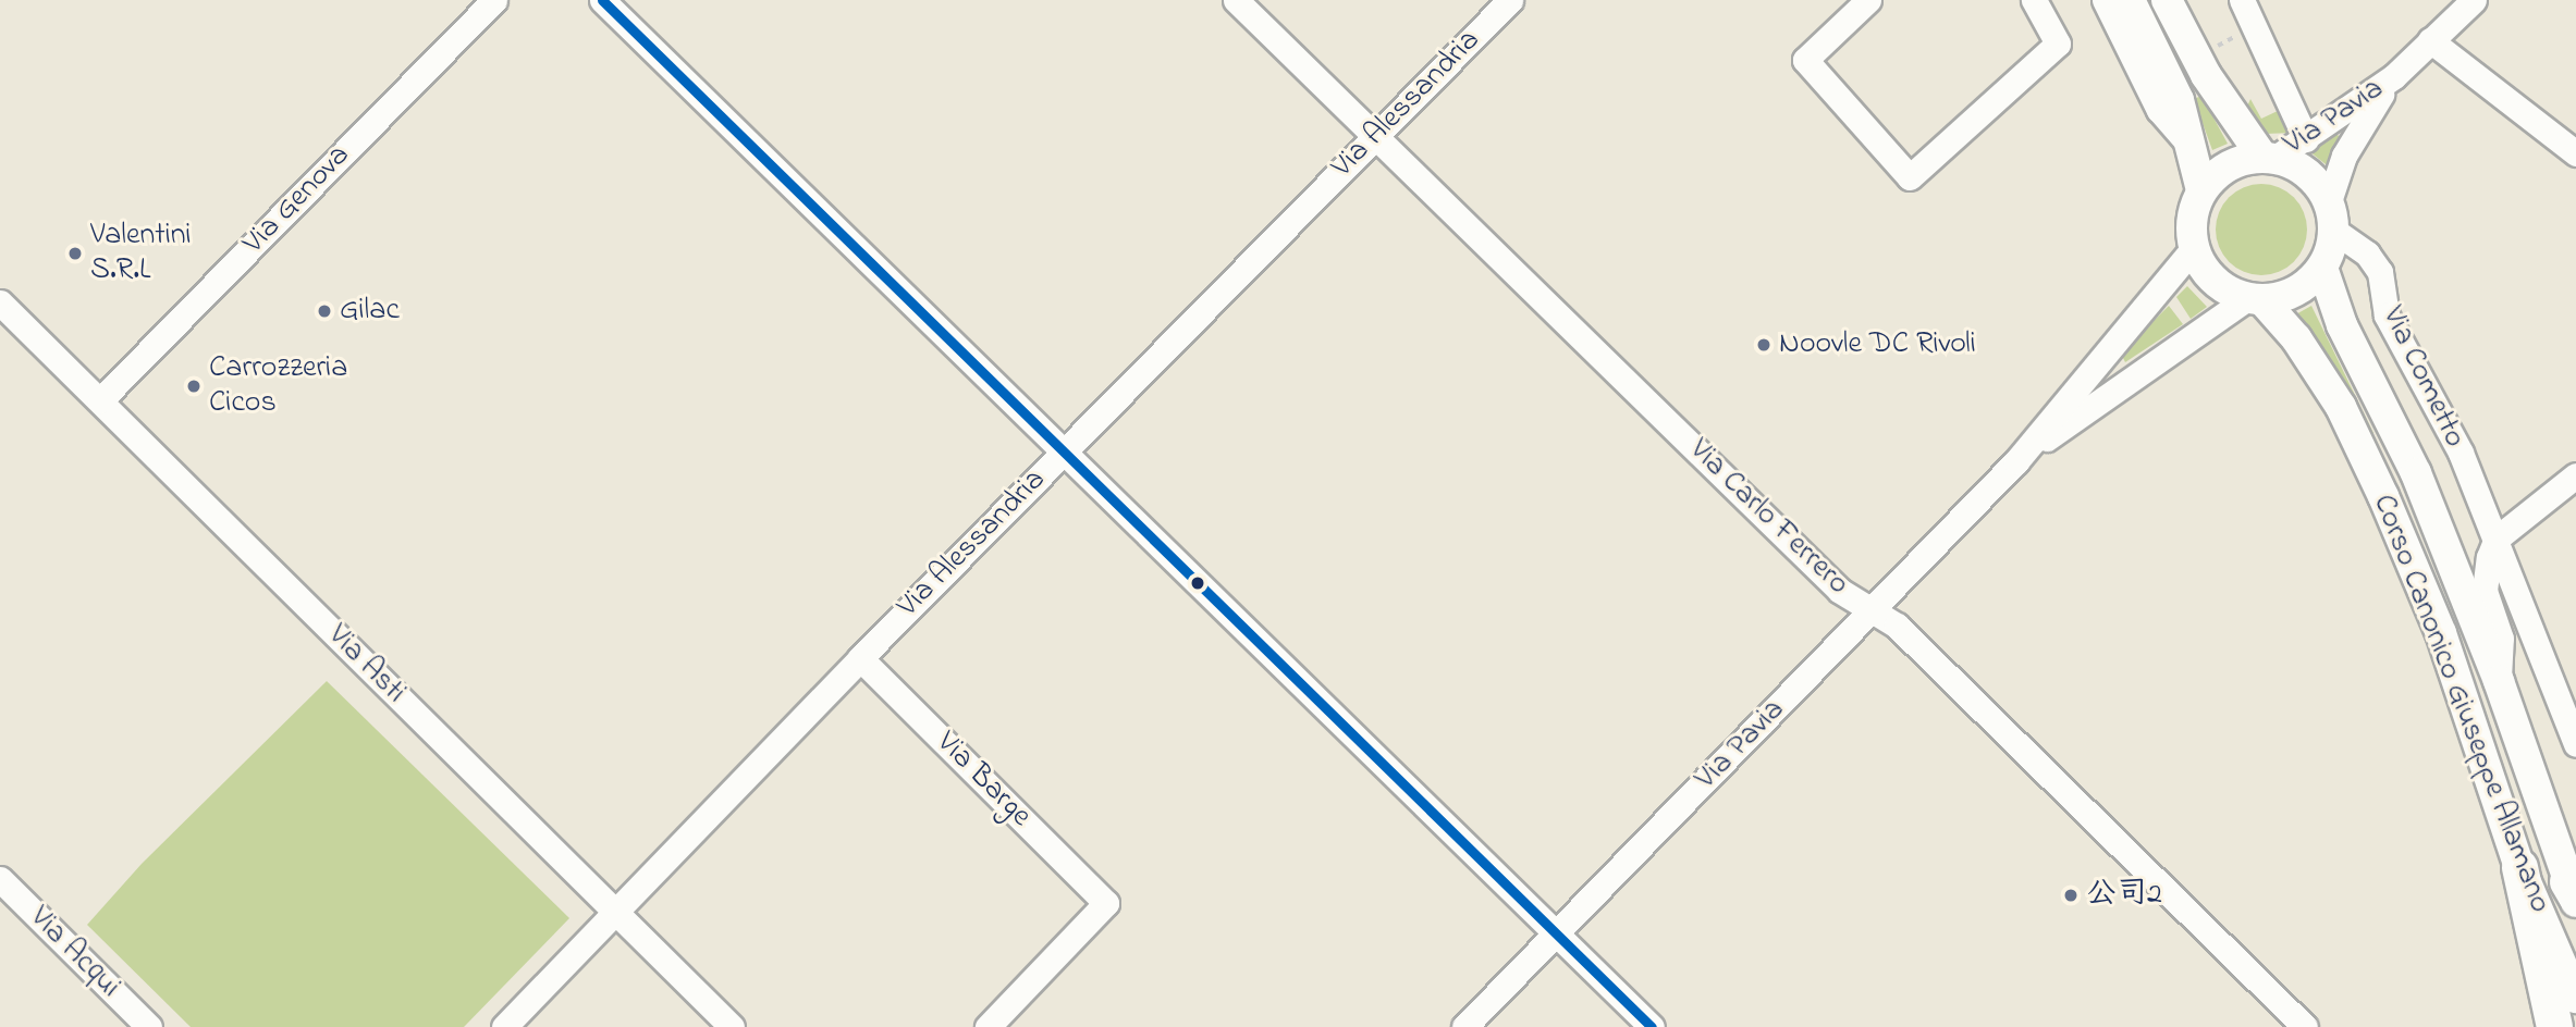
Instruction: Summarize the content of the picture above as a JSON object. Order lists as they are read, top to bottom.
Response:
{
  "streets": {
    "main road": ["Corso Canonico Giuseppe Allamano"],
    "street": [
      "Via Alessandria",
      "Via Pavia",
      "Via Genova",
      "Via Cometto",
      "Via Carlo Ferrero",
      "Via Asti",
      "Via Barge",
      "Via Acqui"
    ]
  },
  "crossings": [
    ["Via Alessandria", "Via Carlo Ferrero"],
    ["Via Alessandria", "Via Asti"],
    ["Via Alessandria", "Via Barge"],
    ["Via Pavia", "Via Cometto"],
    ["Via Pavia", "Via Carlo Ferrero"],
    ["Via Pavia", "Corso Canonico Giuseppe Allamano"],
    ["Via Genova", "Via Asti"],
    ["Via Cometto", "Corso Canonico Giuseppe Allamano"]
  ],
  "places": [
    "Valentini S.R.L",
    "Gilac",
    "Noovle DC Rivoli",
    "Carrozzeria Cicos",
    "公司2"
  ]
}
